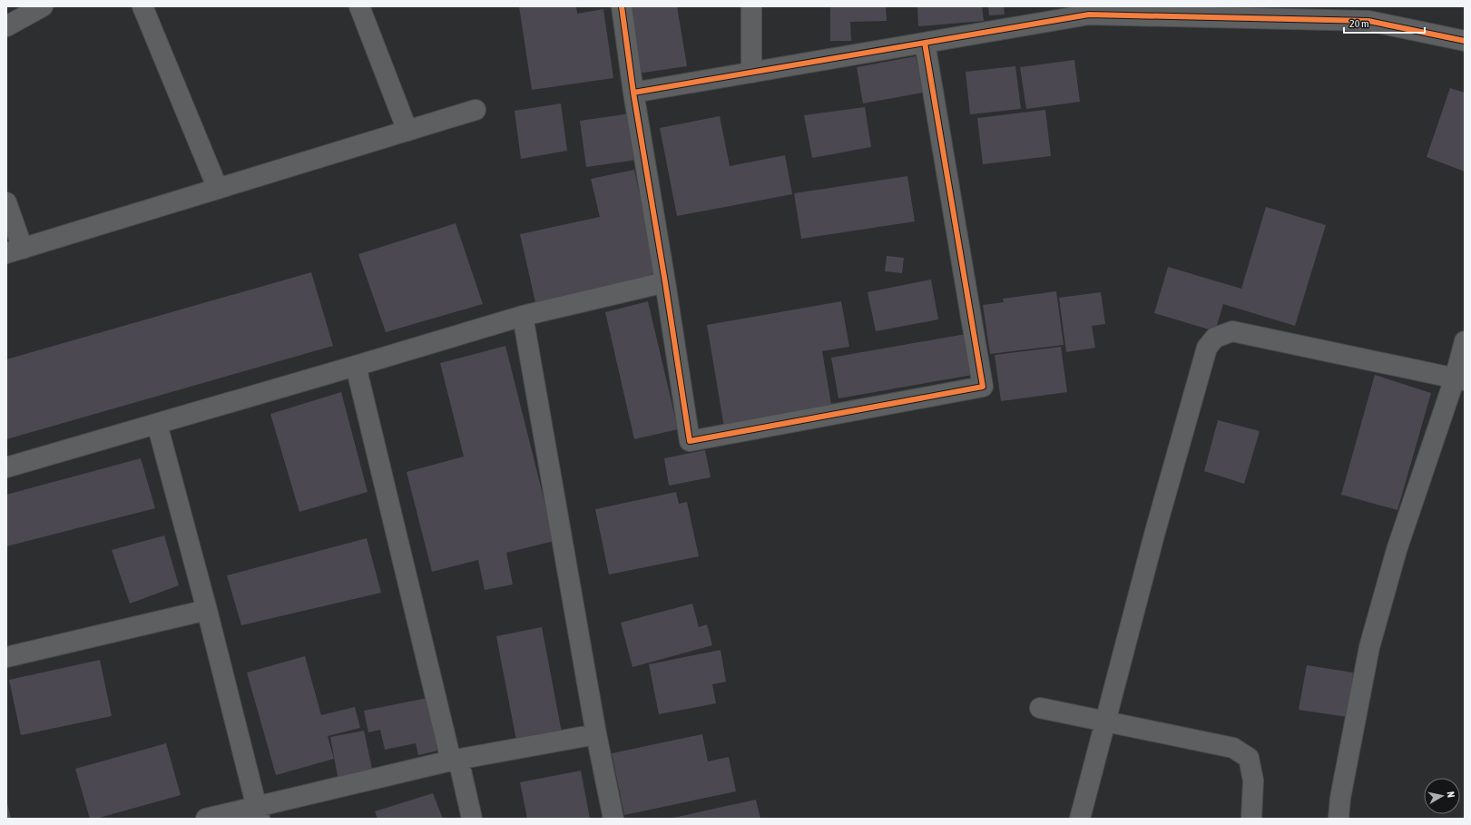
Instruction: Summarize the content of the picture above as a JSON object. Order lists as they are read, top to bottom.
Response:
{
  "scale_bar": "20 m",
  "north": "right"
}
